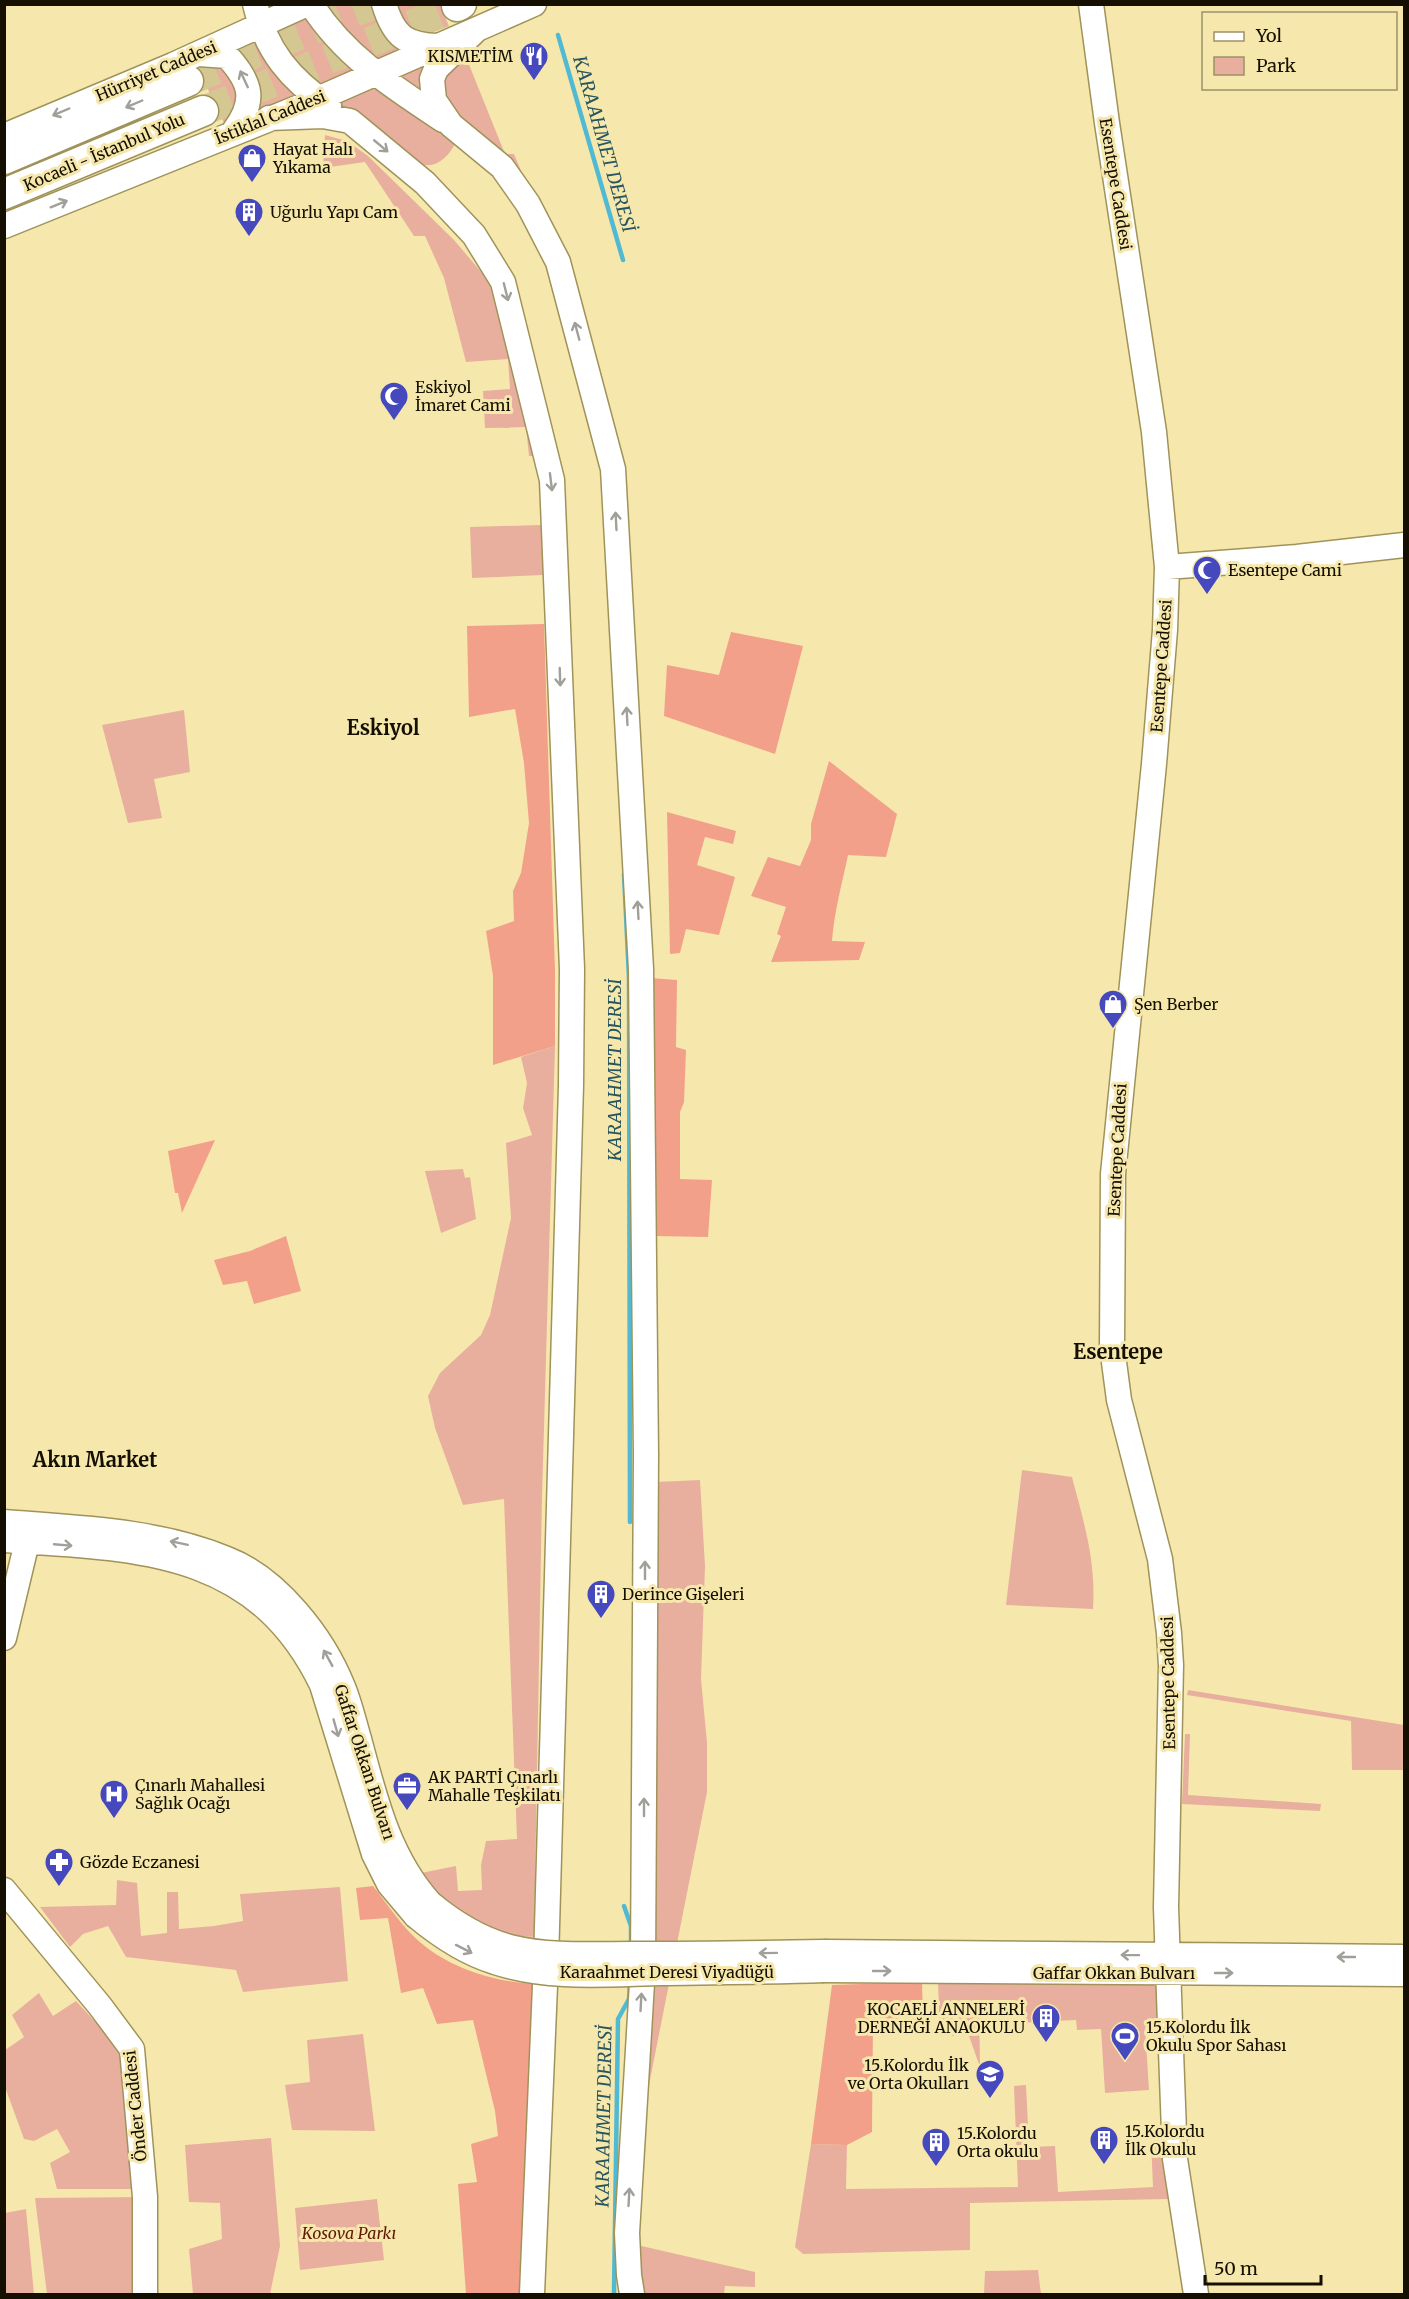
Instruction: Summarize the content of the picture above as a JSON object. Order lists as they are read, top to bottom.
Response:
{
  "streets": {
    "highway": ["Kocaeli - İstanbul Yolu"],
    "street": [
      "Hürriyet Caddesi",
      "İstiklal Caddesi",
      "Esentepe Caddesi",
      "Gaffar Okkan Bulvarı",
      "Karaahmet Deresi Viyadüğü",
      "Önder Caddesi"
    ]
  },
  "crossings": [
    ["Esentepe Caddesi", "Gaffar Okkan Bulvarı"],
    ["Gaffar Okkan Bulvarı", "Karaahmet Deresi Viyadüğü"]
  ],
  "one_way": ["Hürriyet Caddesi", "İstiklal Caddesi"],
  "districts": ["Eskiyol", "Esentepe", "Akın Market"],
  "water": ["KARAAHMET DERESİ"],
  "parks": ["Kosova Parkı"],
  "places": {
    "restaurant": ["KISMETİM"],
    "shop": ["Hayat Halı Yıkama", "Şen Berber"],
    "building": [
      "Uğurlu Yapı Cam",
      "Derince Gişeleri",
      "KOCAELİ ANNELERİ DERNEĞİ ANAOKULU",
      "15.Kolordu İlk Okulu",
      "15.Kolordu Orta okulu"
    ],
    "mosque": ["Eskiyol İmaret Cami", "Esentepe Cami"],
    "office": ["AK PARTİ Çınarlı Mahalle Teşkilatı"],
    "hospital": ["Çınarlı Mahallesi Sağlık Ocağı"],
    "pharmacy": ["Gözde Eczanesi"],
    "sports": ["15.Kolordu İlk Okulu Spor Sahası"],
    "school or university": ["15.Kolordu İlk ve Orta Okulları"]
  },
  "legend": ["Yol", "Park"],
  "scale_bar": "50 m"
}
